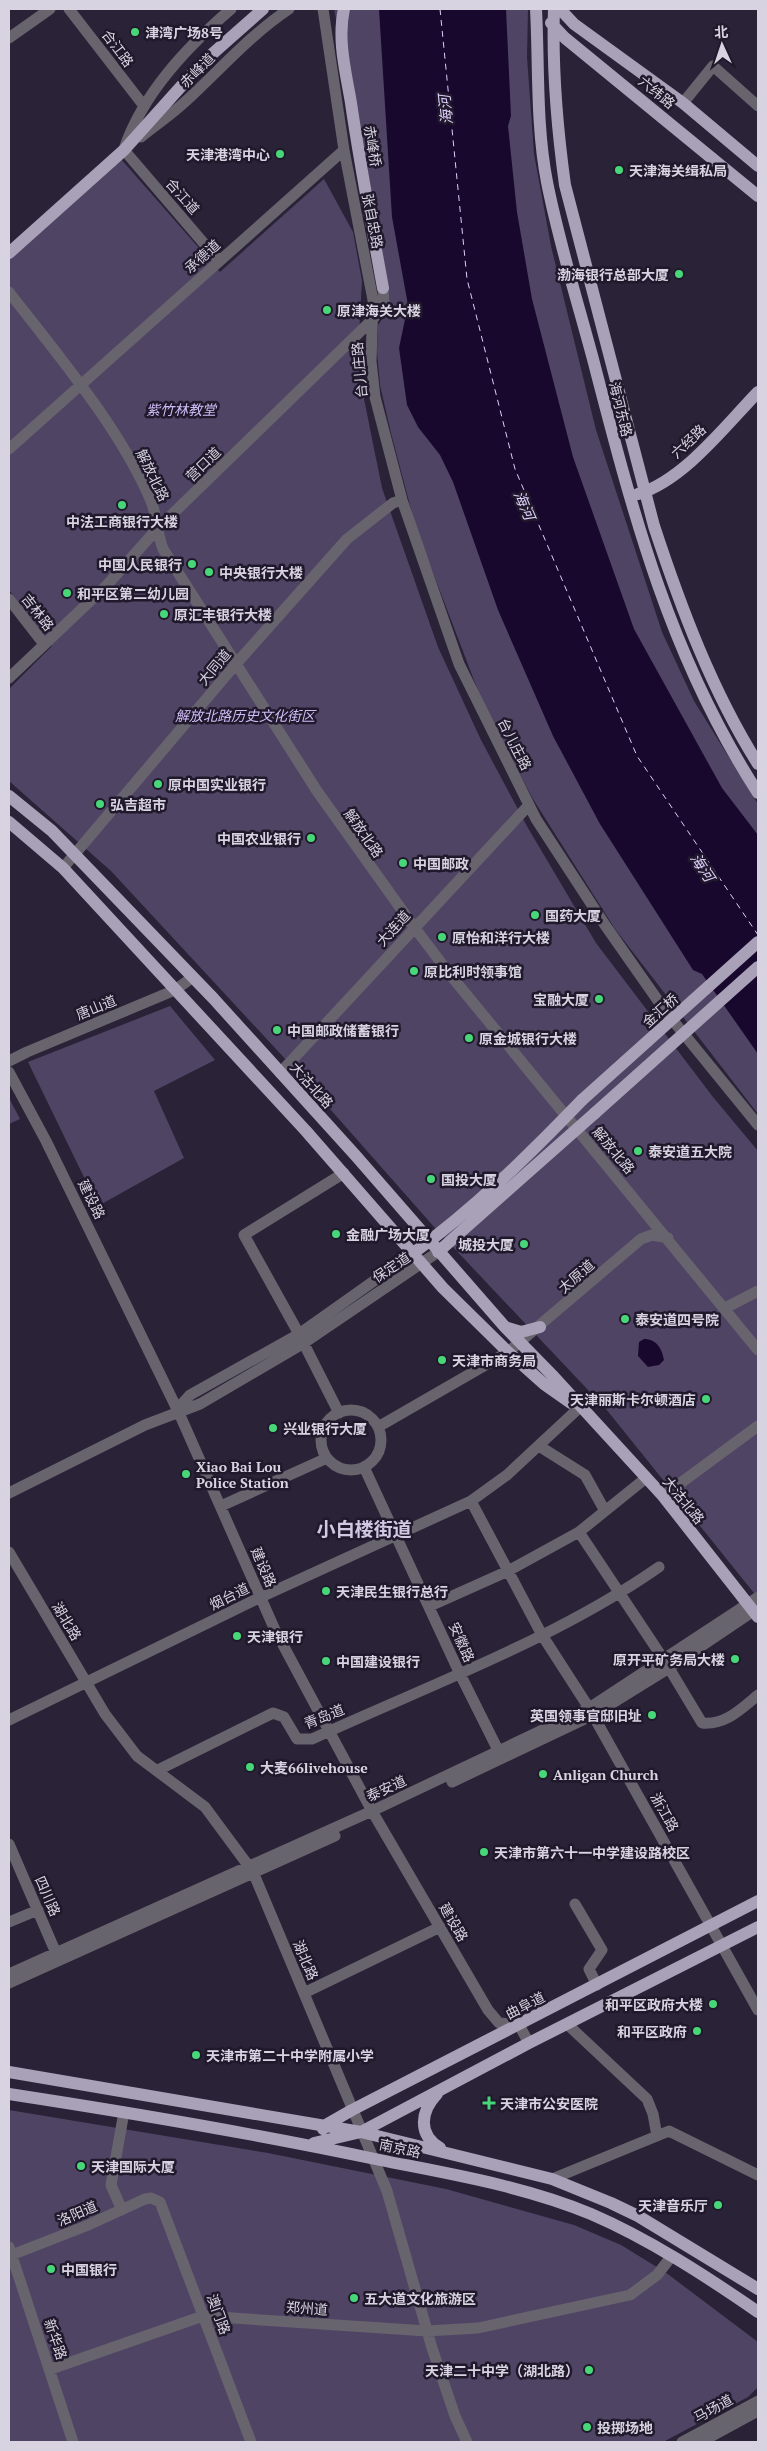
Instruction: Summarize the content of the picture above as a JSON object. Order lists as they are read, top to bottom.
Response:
{
  "streets": {
    "main road": [
      "赤峰道",
      "六纬路",
      "赤峰桥",
      "海河东路",
      "六经路",
      "金汇桥",
      "大沽北路",
      "保定道",
      "曲阜道",
      "南京路"
    ],
    "street": [
      "合江路",
      "合江道",
      "张自忠路",
      "承德道",
      "台儿庄路",
      "营口道",
      "解放北路",
      "吉林路",
      "大同道",
      "大连道",
      "唐山道",
      "建设路",
      "太原道",
      "烟台道",
      "湖北路",
      "安徽路",
      "青岛道",
      "泰安道",
      "浙江路",
      "四川路",
      "洛阳道",
      "郑州道",
      "澳门路",
      "新华路",
      "马场道"
    ]
  },
  "crossings": [
    ["合江路", "赤峰道"],
    ["赤峰道", "合江道"],
    ["六纬路", "海河东路"],
    ["赤峰桥", "营口道"],
    ["合江道", "承德道"],
    ["张自忠路", "承德道"],
    ["张自忠路", "台儿庄路"],
    ["张自忠路", "营口道"],
    ["承德道", "解放北路"],
    ["台儿庄路", "营口道"],
    ["台儿庄路", "大同道"],
    ["台儿庄路", "大连道"],
    ["海河东路", "六经路"],
    ["营口道", "解放北路"],
    ["营口道", "吉林路"],
    ["解放北路", "大同道"],
    ["解放北路", "大连道"],
    ["解放北路", "金汇桥"],
    ["解放北路", "太原道"],
    ["大同道", "大沽北路"],
    ["大连道", "大沽北路"],
    ["唐山道", "大沽北路"],
    ["大沽北路", "保定道"],
    ["大沽北路", "太原道"],
    ["大沽北路", "烟台道"],
    ["大沽北路", "泰安道"],
    ["建设路", "保定道"],
    ["建设路", "烟台道"],
    ["建设路", "青岛道"],
    ["建设路", "泰安道"],
    ["建设路", "曲阜道"],
    ["太原道", "安徽路"],
    ["烟台道", "湖北路"],
    ["烟台道", "安徽路"],
    ["烟台道", "浙江路"],
    ["湖北路", "青岛道"],
    ["湖北路", "泰安道"],
    ["湖北路", "曲阜道"],
    ["湖北路", "南京路"],
    ["湖北路", "郑州道"],
    ["安徽路", "青岛道"],
    ["安徽路", "泰安道"],
    ["青岛道", "浙江路"],
    ["泰安道", "浙江路"],
    ["泰安道", "四川路"],
    ["浙江路", "曲阜道"],
    ["曲阜道", "南京路"],
    ["南京路", "郑州道"],
    ["洛阳道", "澳门路"],
    ["洛阳道", "新华路"],
    ["郑州道", "澳门路"],
    ["郑州道", "新华路"]
  ],
  "districts": ["小白楼街道"],
  "water": ["海河"],
  "parks": ["紫竹林教堂", "解放北路历史文化街区"],
  "places": {
    "other": [
      "津湾广场8号",
      "天津港湾中心",
      "天津海关缉私局",
      "渤海银行总部大厦",
      "原津海关大楼",
      "中法工商银行大楼",
      "中国人民银行",
      "中央银行大楼",
      "和平区第二幼儿园",
      "原汇丰银行大楼",
      "原中国实业银行",
      "弘吉超市",
      "中国农业银行",
      "中国邮政",
      "国药大厦",
      "原怡和洋行大楼",
      "原比利时领事馆",
      "宝融大厦",
      "中国邮政储蓄银行",
      "原金城银行大楼",
      "泰安道五大院",
      "国投大厦",
      "金融广场大厦",
      "城投大厦",
      "泰安道四号院",
      "天津市商务局",
      "天津丽斯卡尔顿酒店",
      "兴业银行大厦",
      "Xiao Bai Lou Police Station",
      "天津民生银行总行",
      "天津银行",
      "原开平矿务局大楼",
      "中国建设银行",
      "英国领事官邸旧址",
      "大麦66livehouse",
      "Anligan Church",
      "天津市第六十一中学建设路校区",
      "和平区政府大楼",
      "和平区政府",
      "天津市第二十中学附属小学",
      "天津国际大厦",
      "天津音乐厅",
      "中国银行",
      "五大道文化旅游区",
      "天津二十中学（湖北路）",
      "投掷场地"
    ],
    "health": ["天津市公安医院"]
  },
  "north": "top"
}
